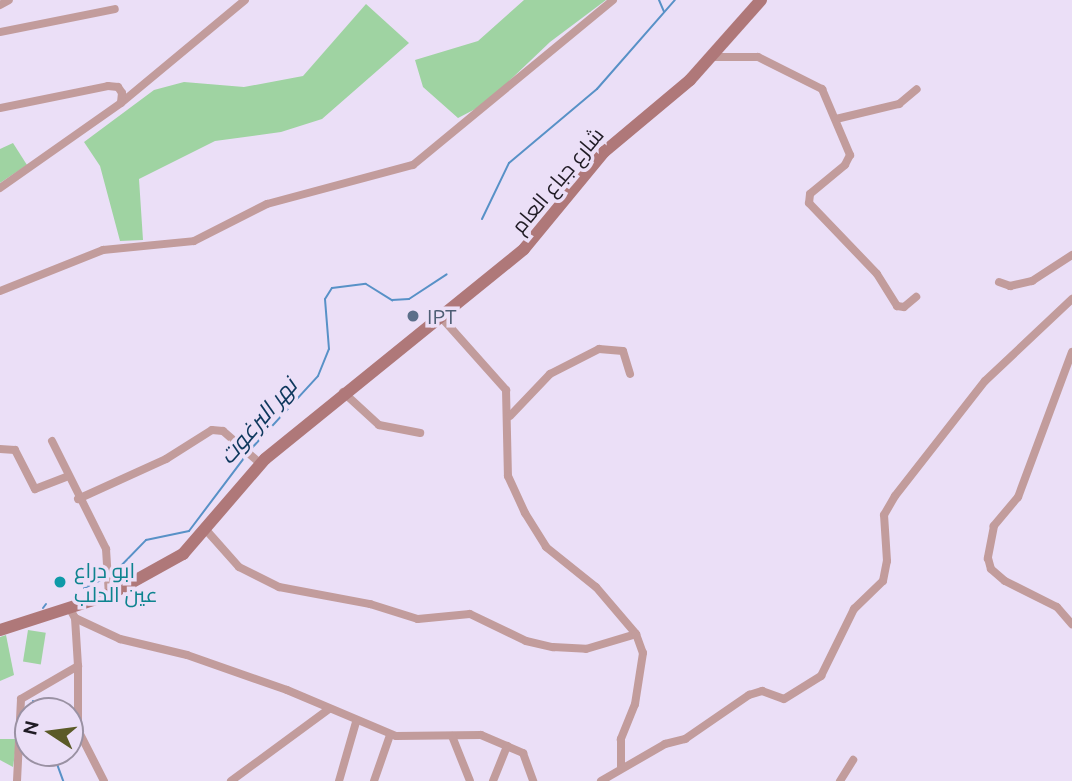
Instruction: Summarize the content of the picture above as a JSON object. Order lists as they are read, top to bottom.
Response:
{
  "streets": {
    "main road": ["شارع جباع العام"]
  },
  "water": ["نهر البرغوت"],
  "places": ["IPT", "ابو دراع عين الدلب"],
  "north": "left"
}
